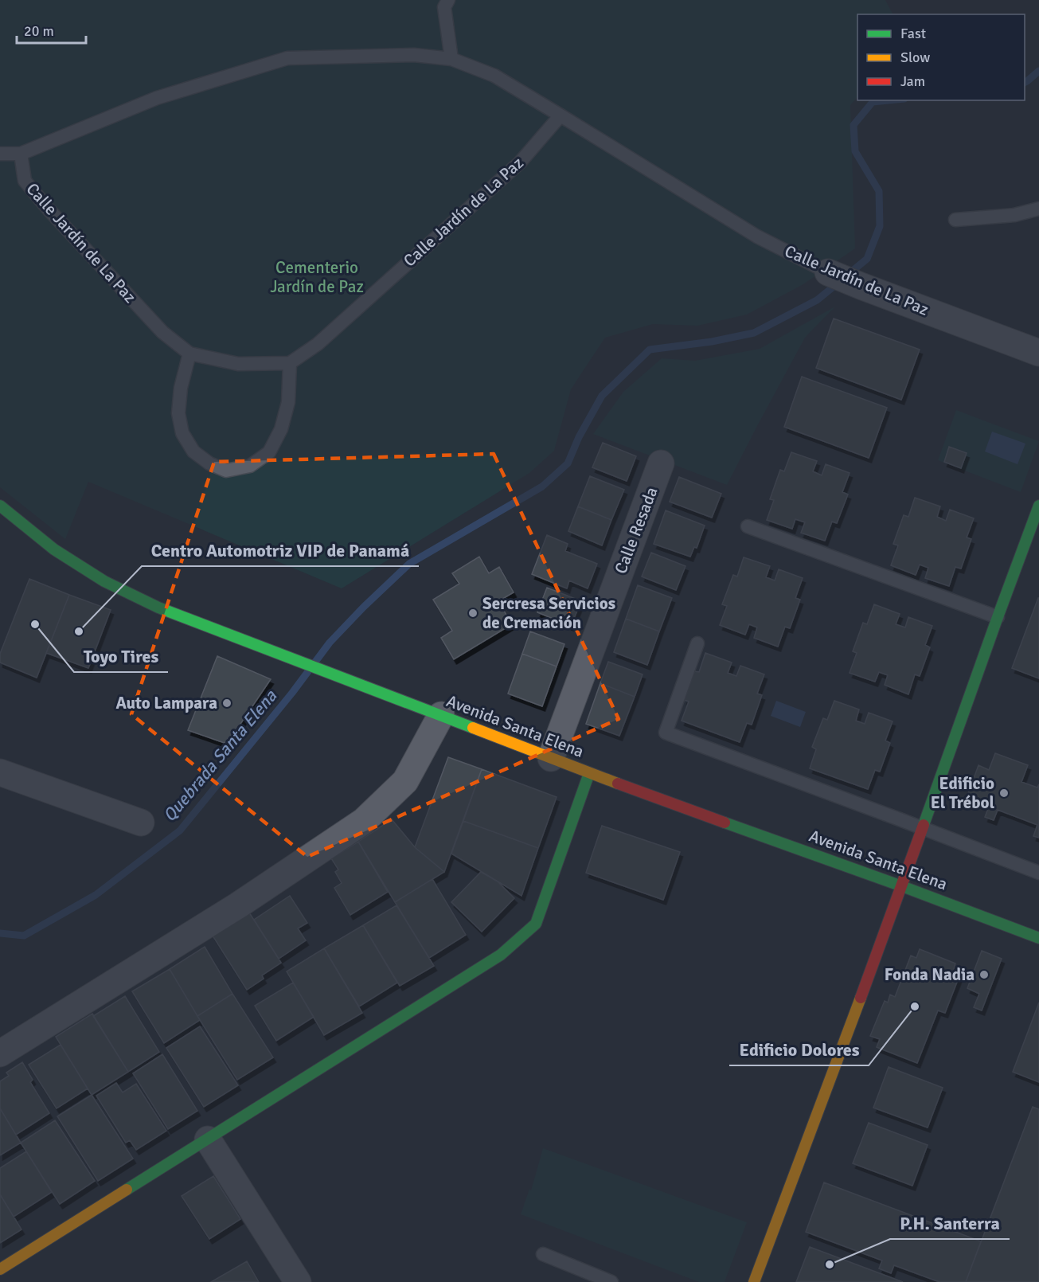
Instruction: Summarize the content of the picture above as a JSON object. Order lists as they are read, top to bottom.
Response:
{
  "streets": {
    "street": ["Calle Jardín de La Paz", "Calle Resada", "Avenida Santa Elena"]
  },
  "crossings": [
    ["Calle Resada", "Avenida Santa Elena"]
  ],
  "water": ["Quebrada Santa Elena"],
  "parks": ["Cementerio Jardín de Paz"],
  "places": [
    "Sercresa Servicios de Cremación",
    "Toyo Tires",
    "Centro Automotriz VIP de Panamá",
    "Auto Lampara",
    "Edificio El Trébol",
    "Fonda Nadia",
    "Edificio Dolores",
    "P.H. Santerra"
  ],
  "legend": ["Fast", "Slow", "Jam"],
  "scale_bar": "20 m"
}
